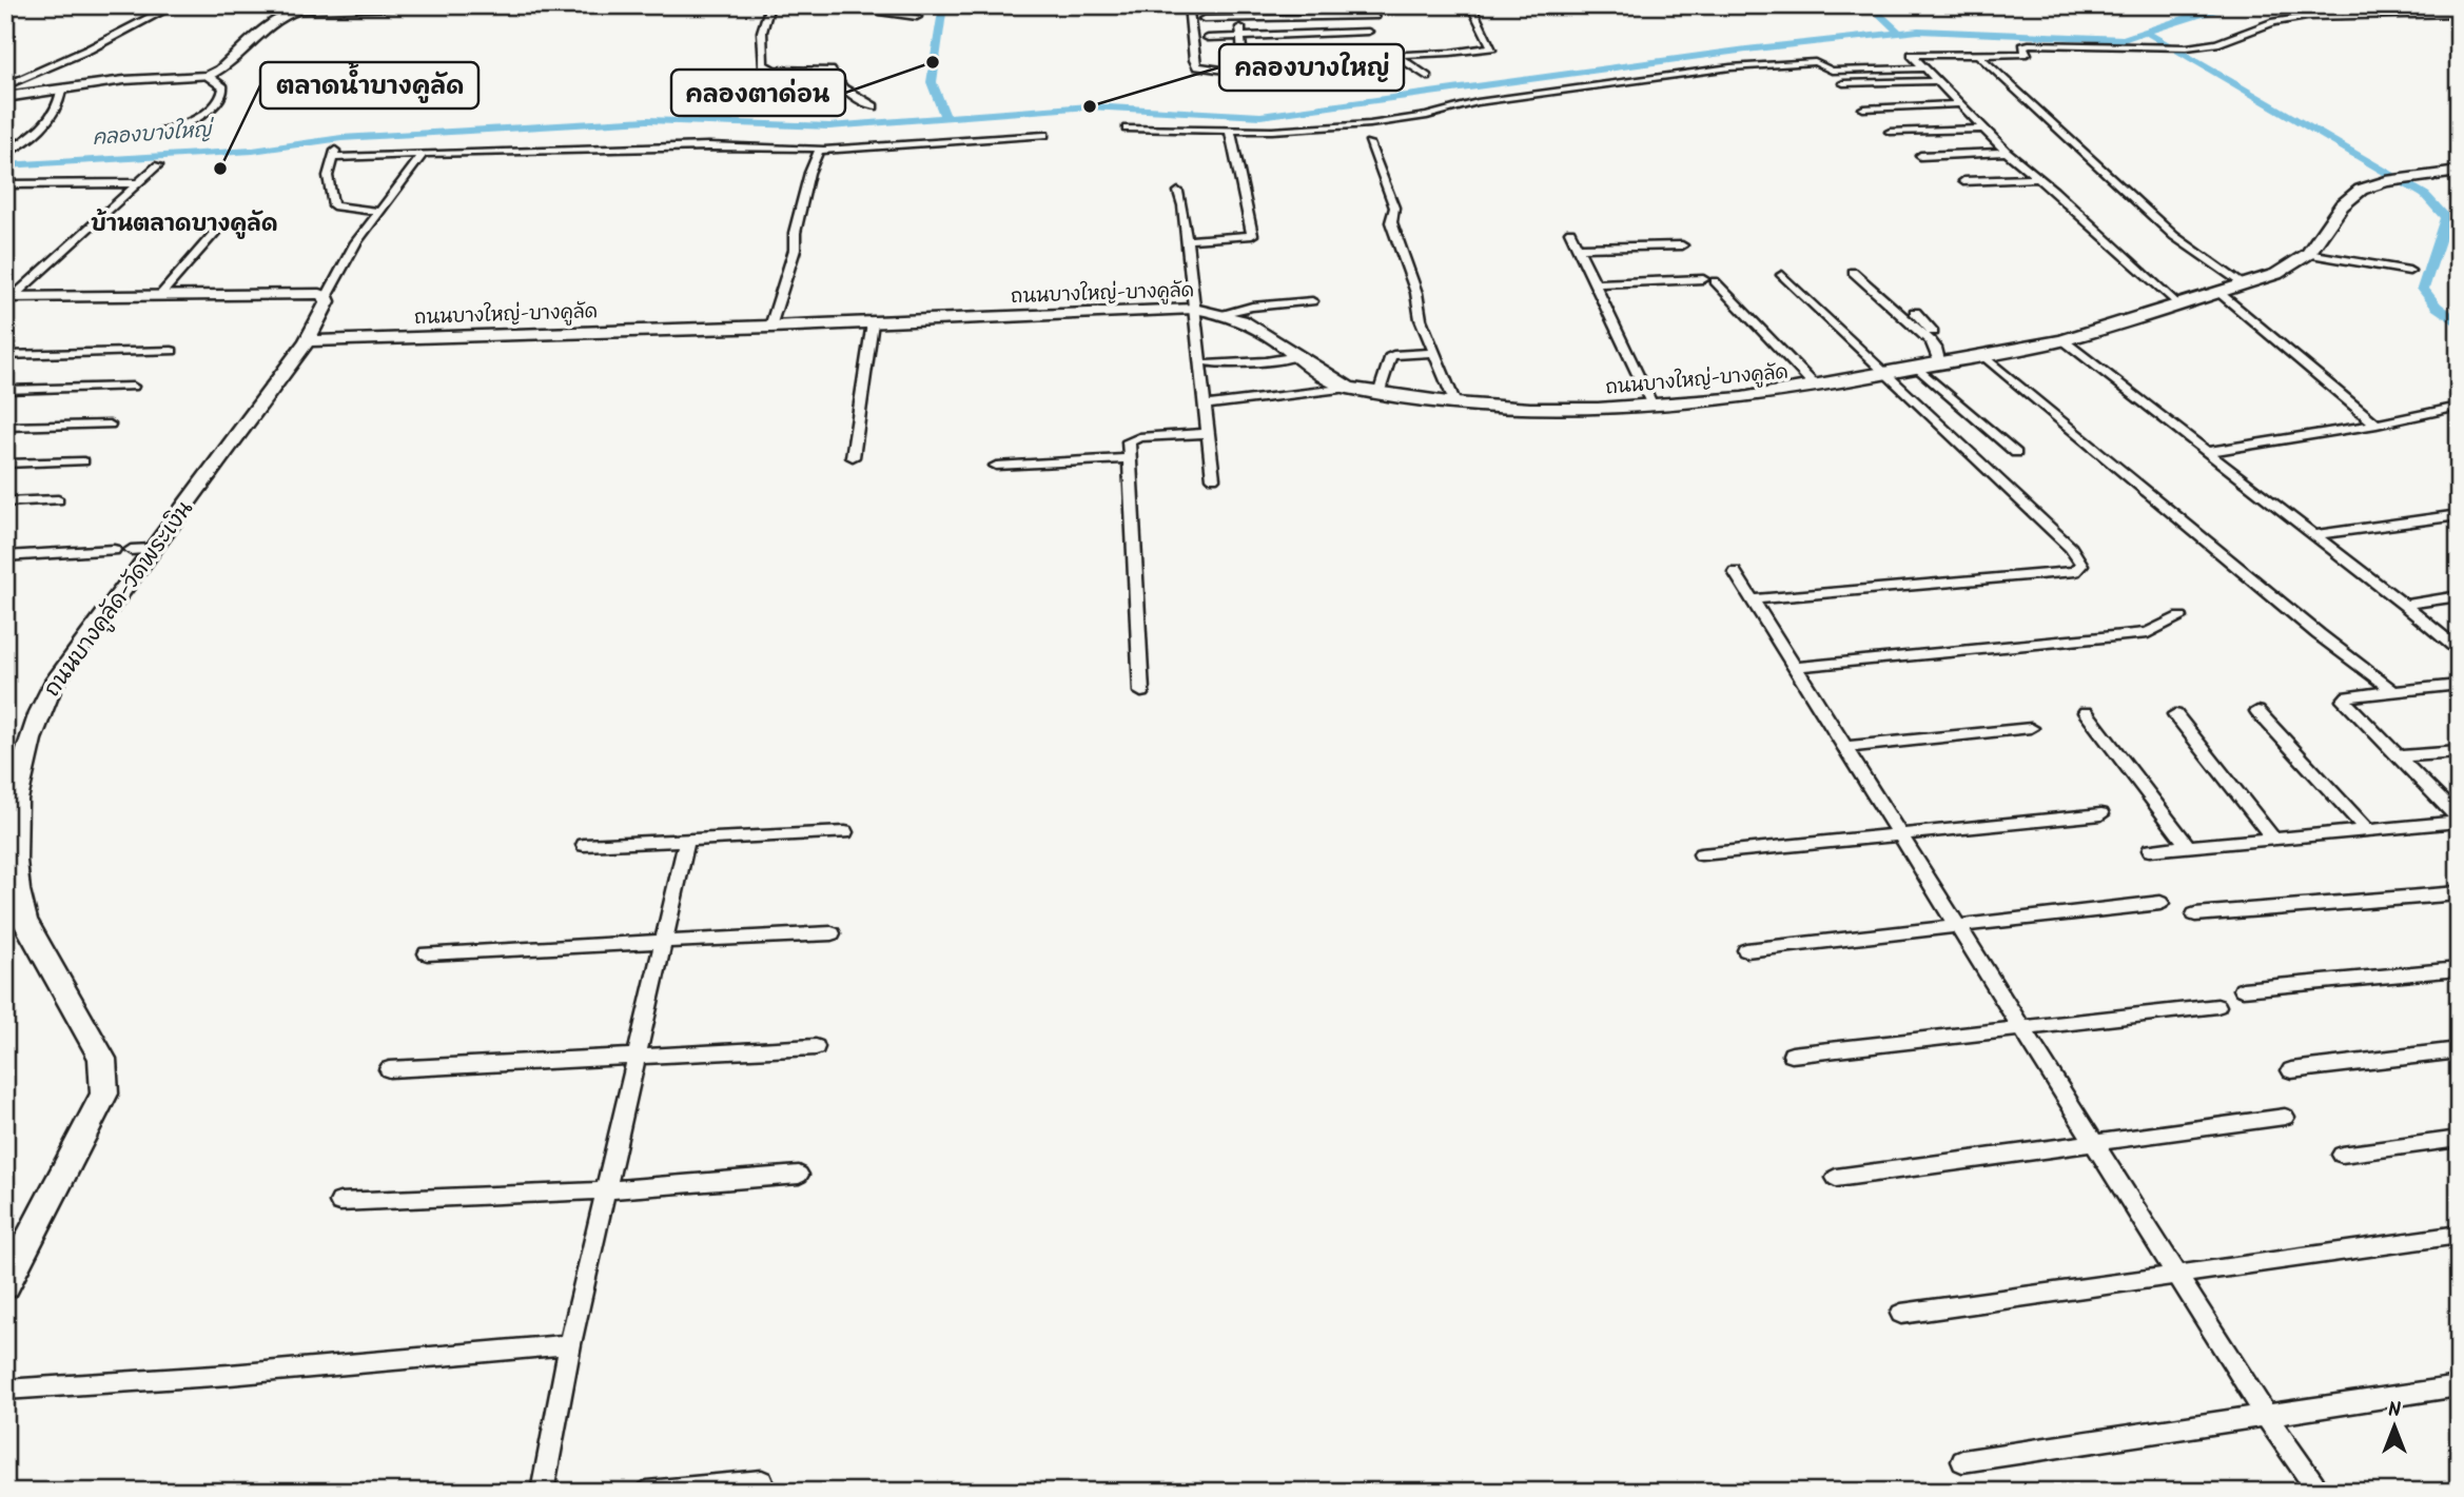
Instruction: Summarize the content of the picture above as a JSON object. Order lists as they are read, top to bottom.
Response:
{
  "streets": {
    "street": ["ถนนบางใหญ่-บางคูลัด", "ถนนบางคูลัด-วัดพระเงิน"]
  },
  "crossings": [
    ["ถนนบางใหญ่-บางคูลัด", "ถนนบางคูลัด-วัดพระเงิน"]
  ],
  "districts": ["บ้านตลาดบางคูลัด"],
  "water": ["คลองบางใหญ่"],
  "places": ["คลองตาด่อน", "คลองบางใหญ่", "ตลาดน้ำบางคูลัด"],
  "north": "top"
}
